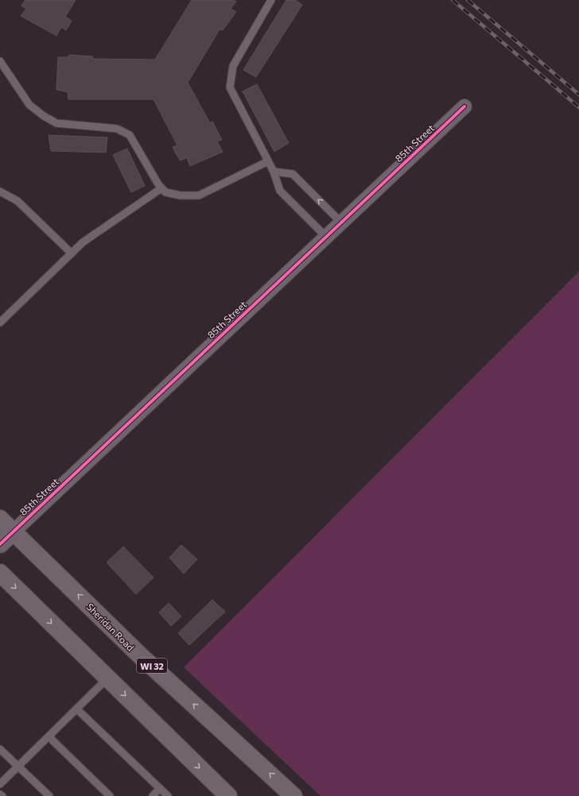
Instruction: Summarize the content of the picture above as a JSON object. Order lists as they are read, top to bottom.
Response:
{
  "streets": {
    "main road": ["Sheridan Road", "WI 32"],
    "street": ["85th Street"]
  },
  "crossings": [
    ["85th Street", "Sheridan Road"]
  ]
}
